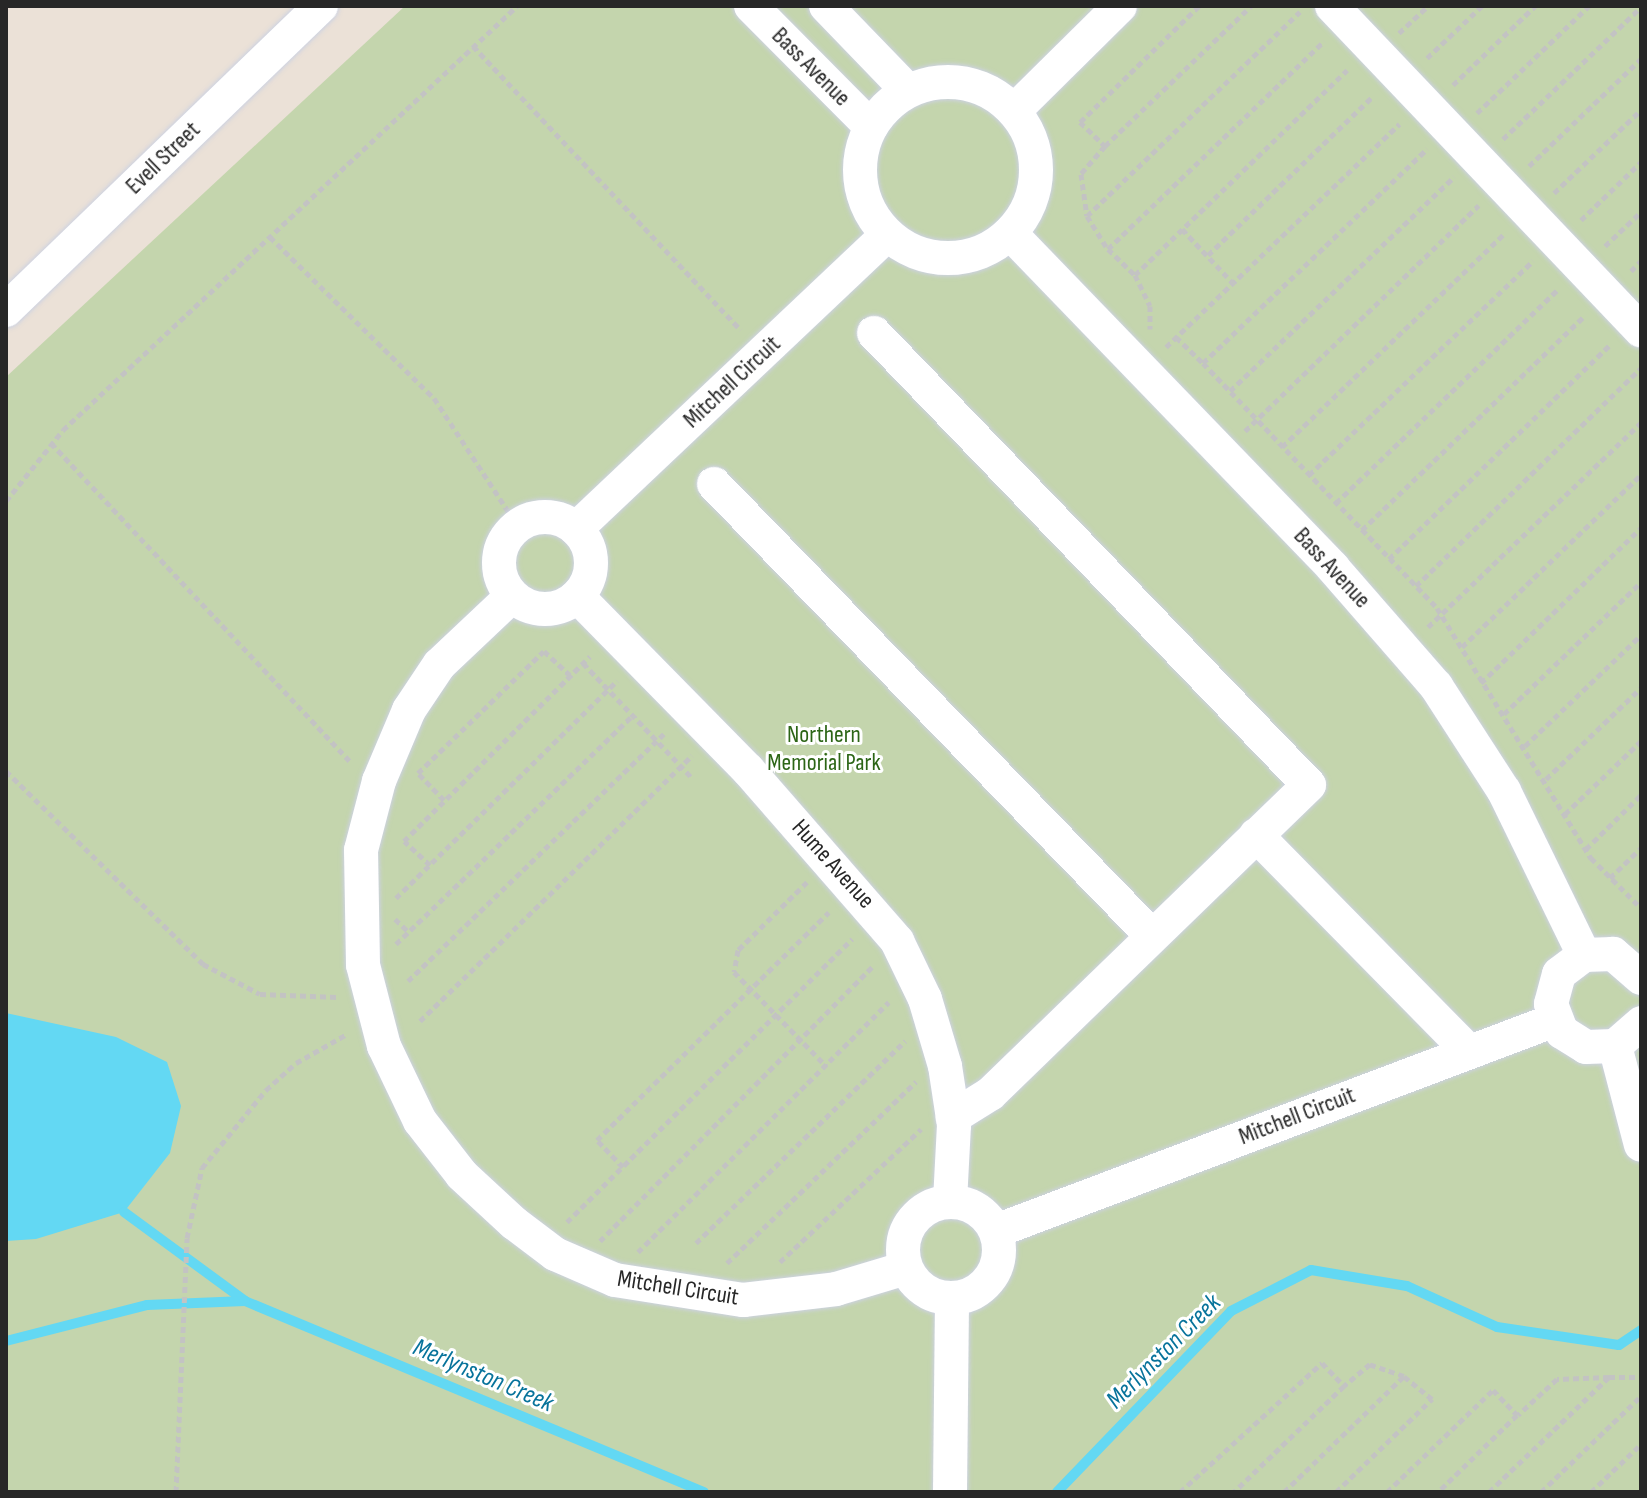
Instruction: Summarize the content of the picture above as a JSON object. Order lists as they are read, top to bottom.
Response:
{
  "streets": {
    "street": [
      "Bass Avenue",
      "Evell Street",
      "Mitchell Circuit",
      "Hume Avenue"
    ]
  },
  "crossings": [
    ["Bass Avenue", "Mitchell Circuit"],
    ["Mitchell Circuit", "Hume Avenue"]
  ],
  "water": ["Merlynston Creek"],
  "parks": ["Northern Memorial Park"]
}
